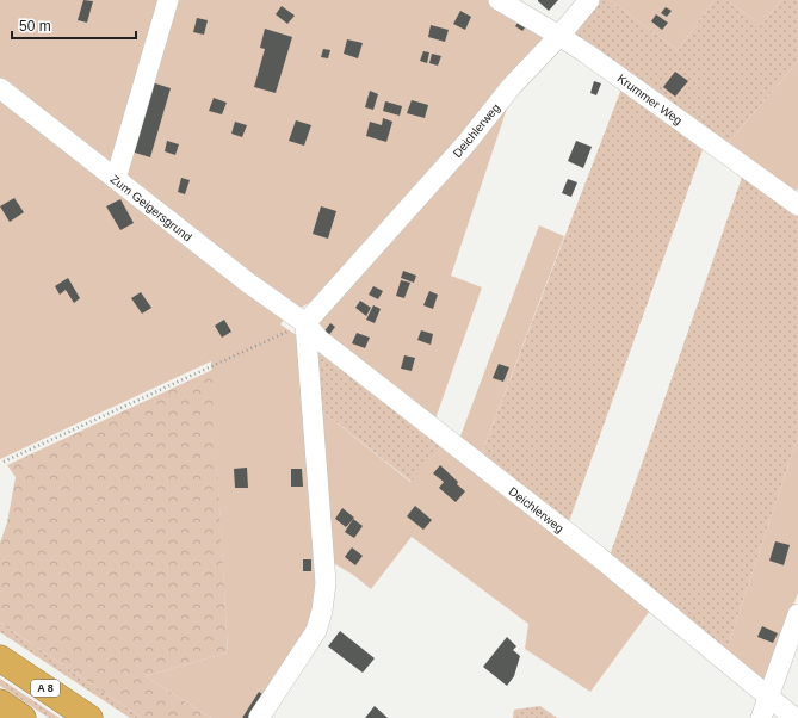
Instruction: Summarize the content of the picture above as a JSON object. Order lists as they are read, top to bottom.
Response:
{
  "streets": {
    "highway": ["A 8"],
    "lane": ["Krummer Weg", "Deichlerweg", "Zum Geigersgrund"]
  },
  "crossings": [
    ["Krummer Weg", "Deichlerweg"],
    ["Deichlerweg", "Zum Geigersgrund"]
  ],
  "scale_bar": "50 m"
}
